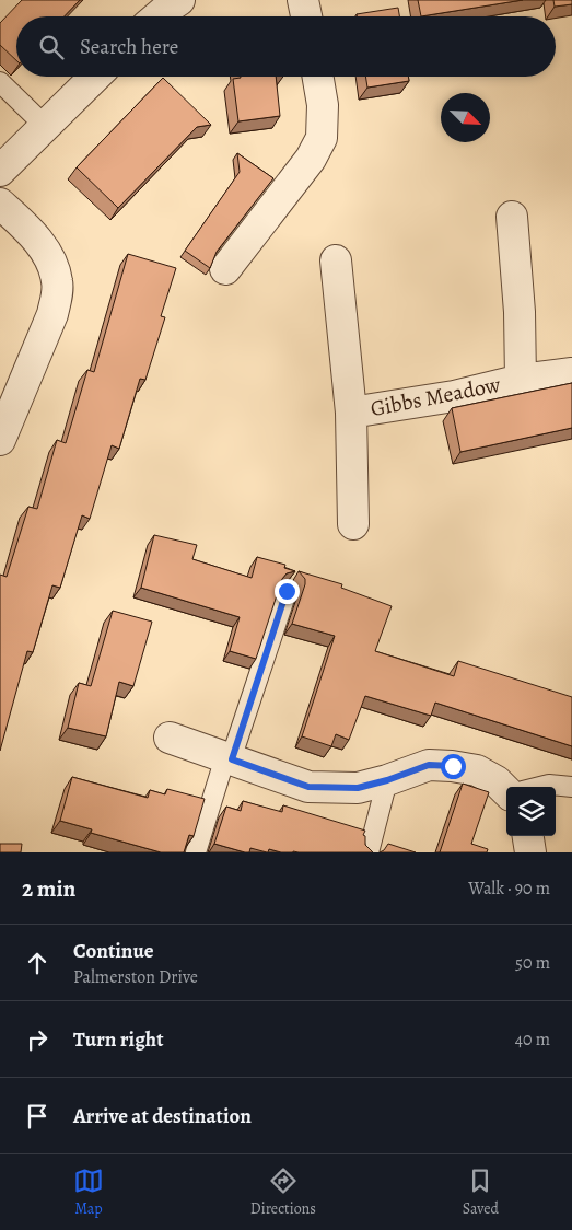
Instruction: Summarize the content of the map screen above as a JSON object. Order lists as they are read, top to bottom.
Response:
{
  "streets": {
    "street": ["Gibbs Meadow"]
  },
  "north": "bottom right",
  "page": {
    "search": "Search here",
    "heading": ["2 min", "Walk · 90 m"],
    "list": [
      ["Continue", "Palmerston Drive", "50 m"],
      ["Turn right", "40 m"],
      "Arrive at destination"
    ],
    "nav": ["Map", "Directions", "Saved"]
  }
}
